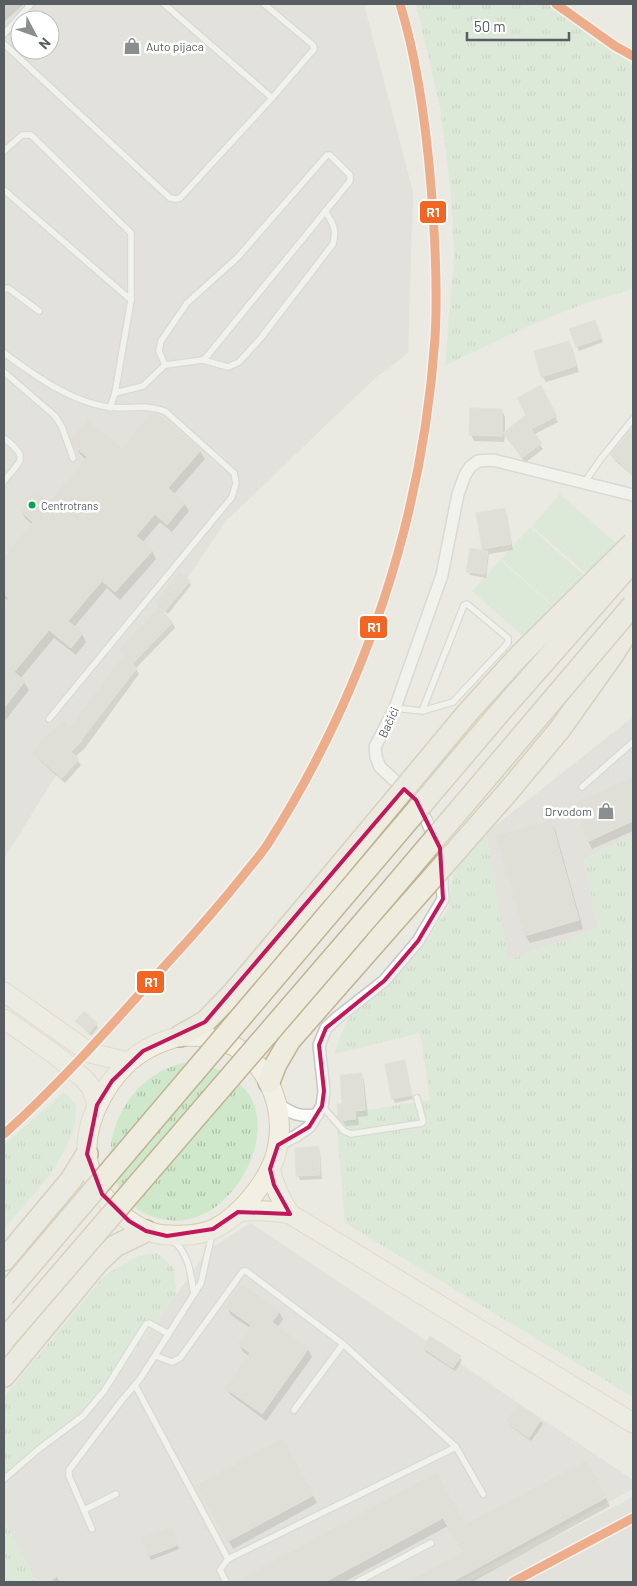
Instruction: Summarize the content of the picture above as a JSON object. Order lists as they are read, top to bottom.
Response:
{
  "streets": {
    "street": ["Bačići"]
  },
  "places": {
    "shop": ["Auto pijaca", "Drvodom"],
    "other": ["Centrotrans"]
  },
  "lines": ["transit line R1"],
  "scale_bar": "50 m",
  "north": "bottom right"
}
